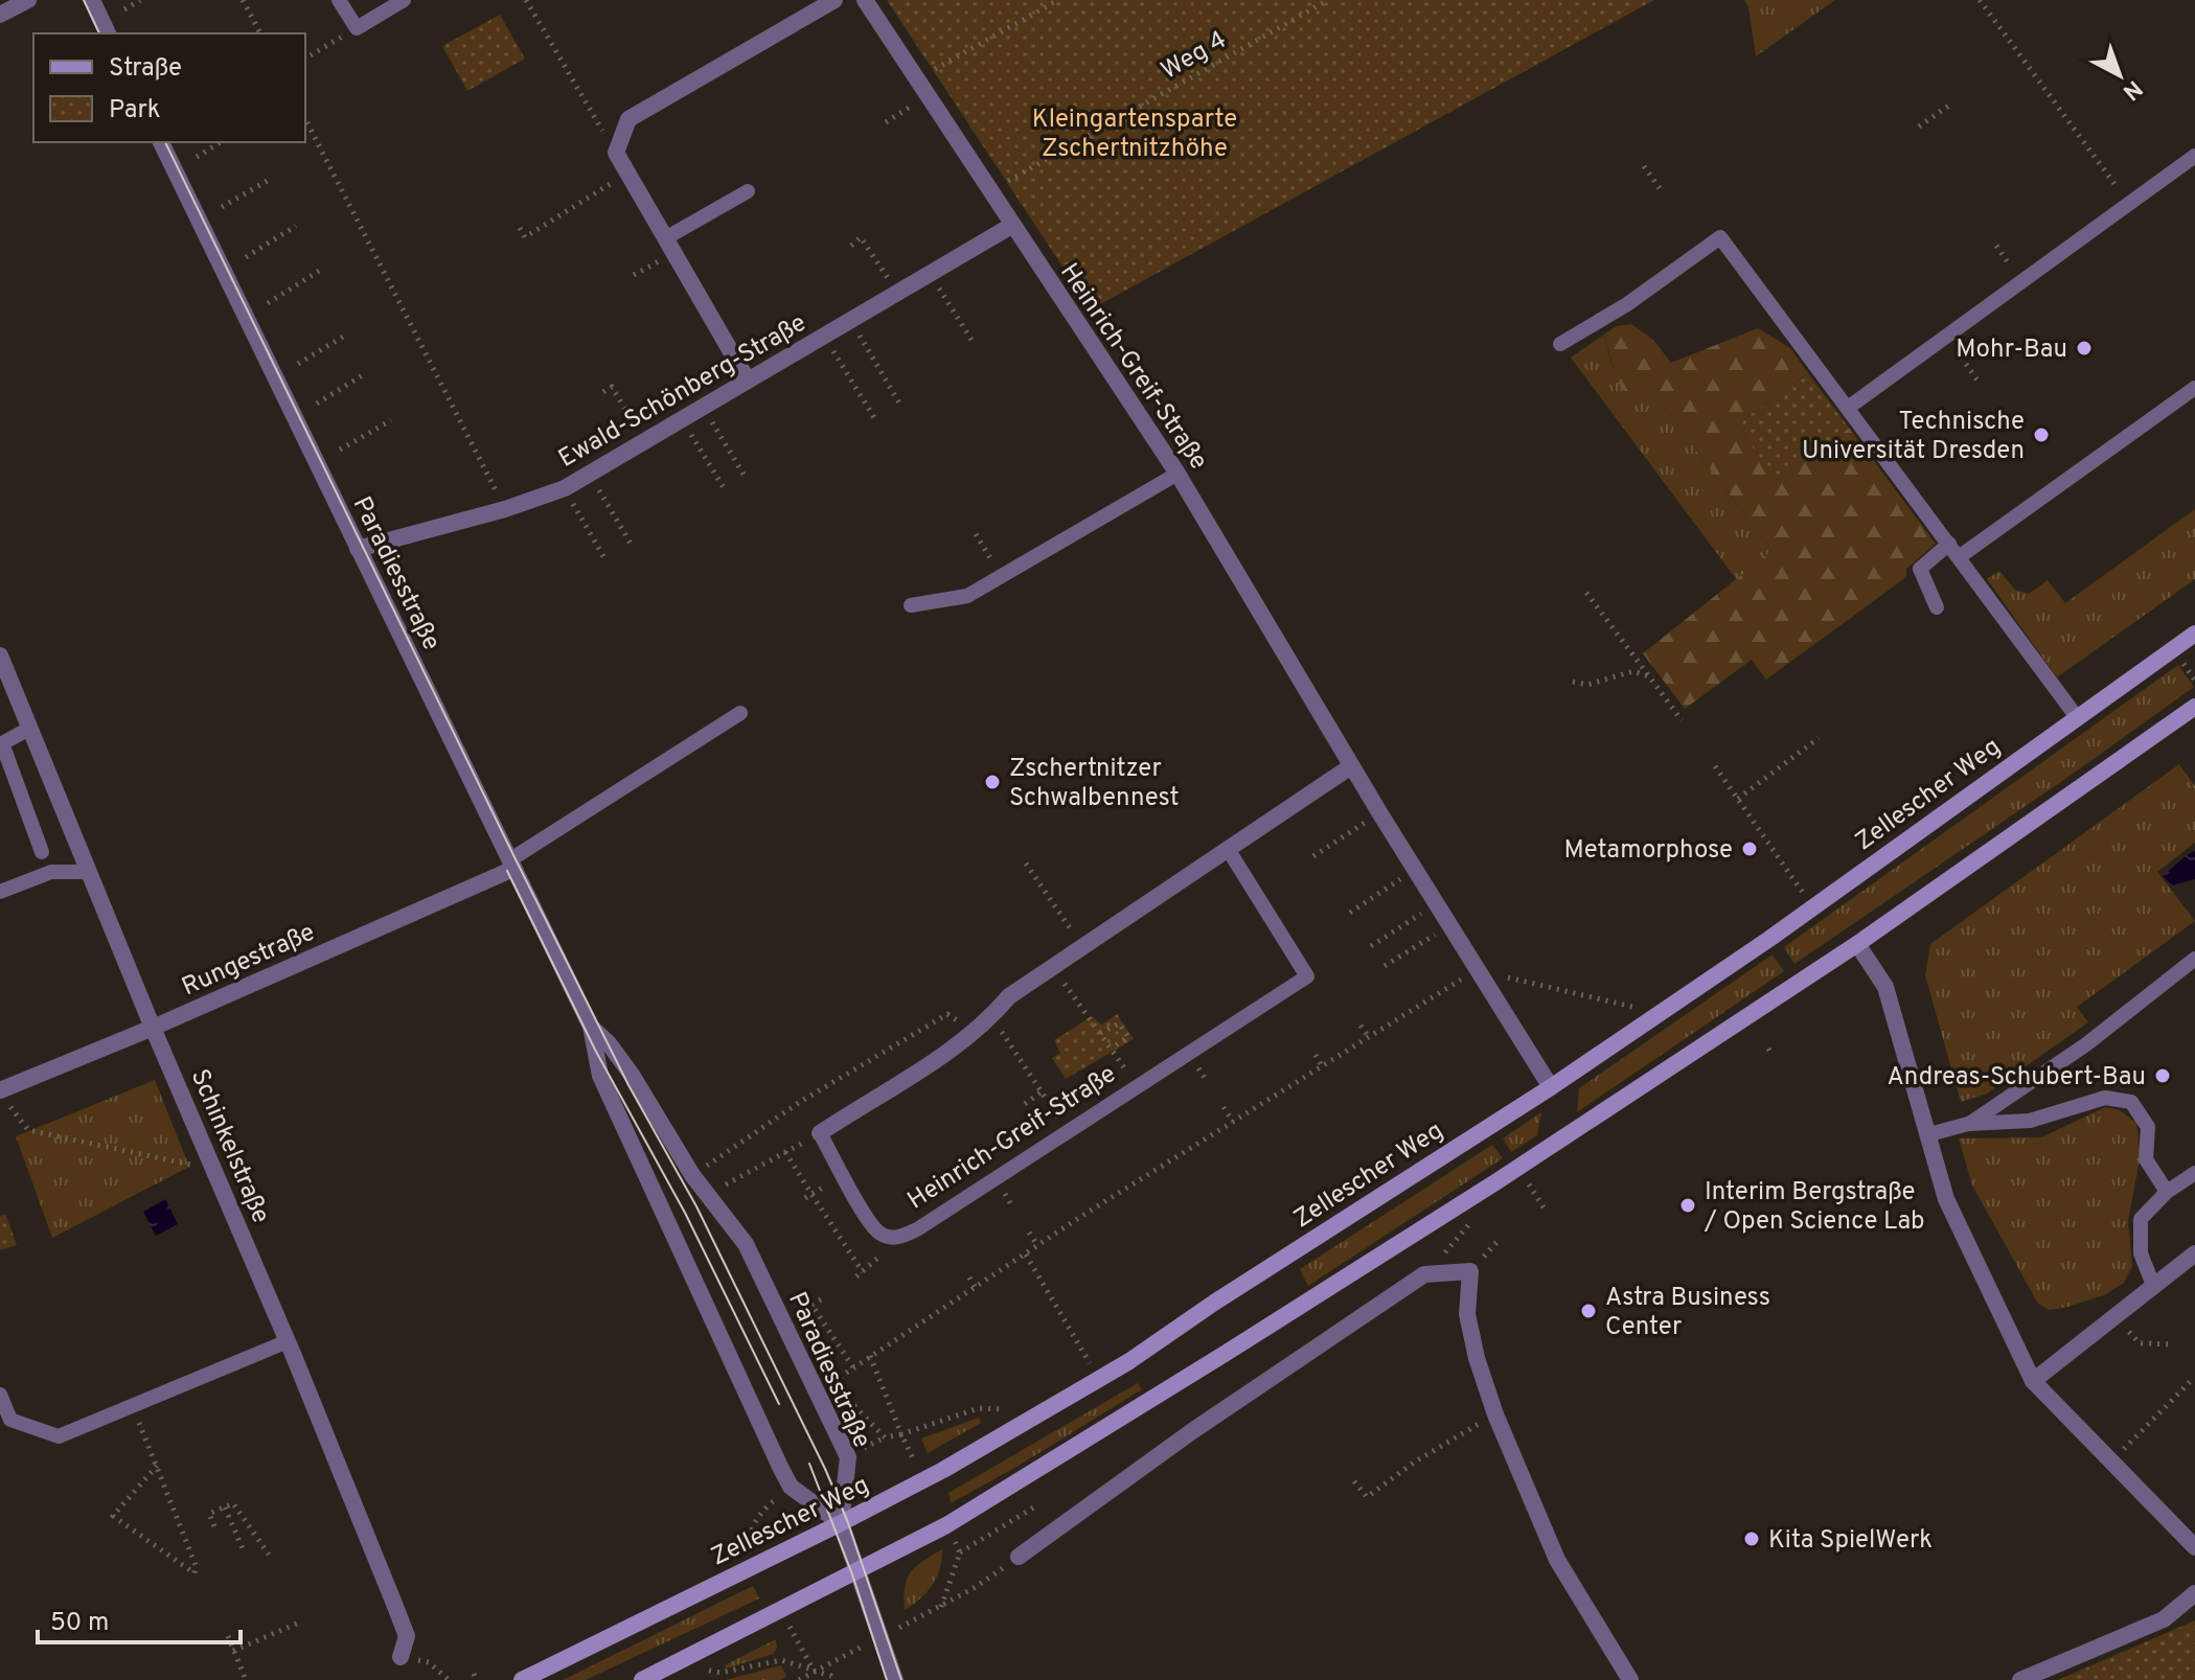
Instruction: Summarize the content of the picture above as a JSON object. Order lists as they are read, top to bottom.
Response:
{
  "streets": {
    "main road": ["Zellescher Weg"],
    "street": [
      "Heinrich-Greif-Straße",
      "Ewald-Schönberg-Straße",
      "Paradiesstraße",
      "Rungestraße",
      "Schinkelstraße"
    ],
    "path": ["Weg 4"]
  },
  "crossings": [
    ["Weg 4", "Heinrich-Greif-Straße"],
    ["Heinrich-Greif-Straße", "Ewald-Schönberg-Straße"],
    ["Heinrich-Greif-Straße", "Zellescher Weg"],
    ["Ewald-Schönberg-Straße", "Paradiesstraße"],
    ["Paradiesstraße", "Zellescher Weg"],
    ["Paradiesstraße", "Rungestraße"],
    ["Rungestraße", "Schinkelstraße"]
  ],
  "parks": ["Kleingartensparte Zschertnitzhöhe"],
  "places": [
    "Mohr-Bau",
    "Technische Universität Dresden",
    "Zschertnitzer Schwalbennest",
    "Metamorphose",
    "Andreas-Schubert-Bau",
    "Interim Bergstraße / Open Science Lab",
    "Astra Business Center",
    "Kita SpielWerk"
  ],
  "legend": ["Straße", "Park"],
  "scale_bar": "50 m",
  "north": "bottom right"
}
